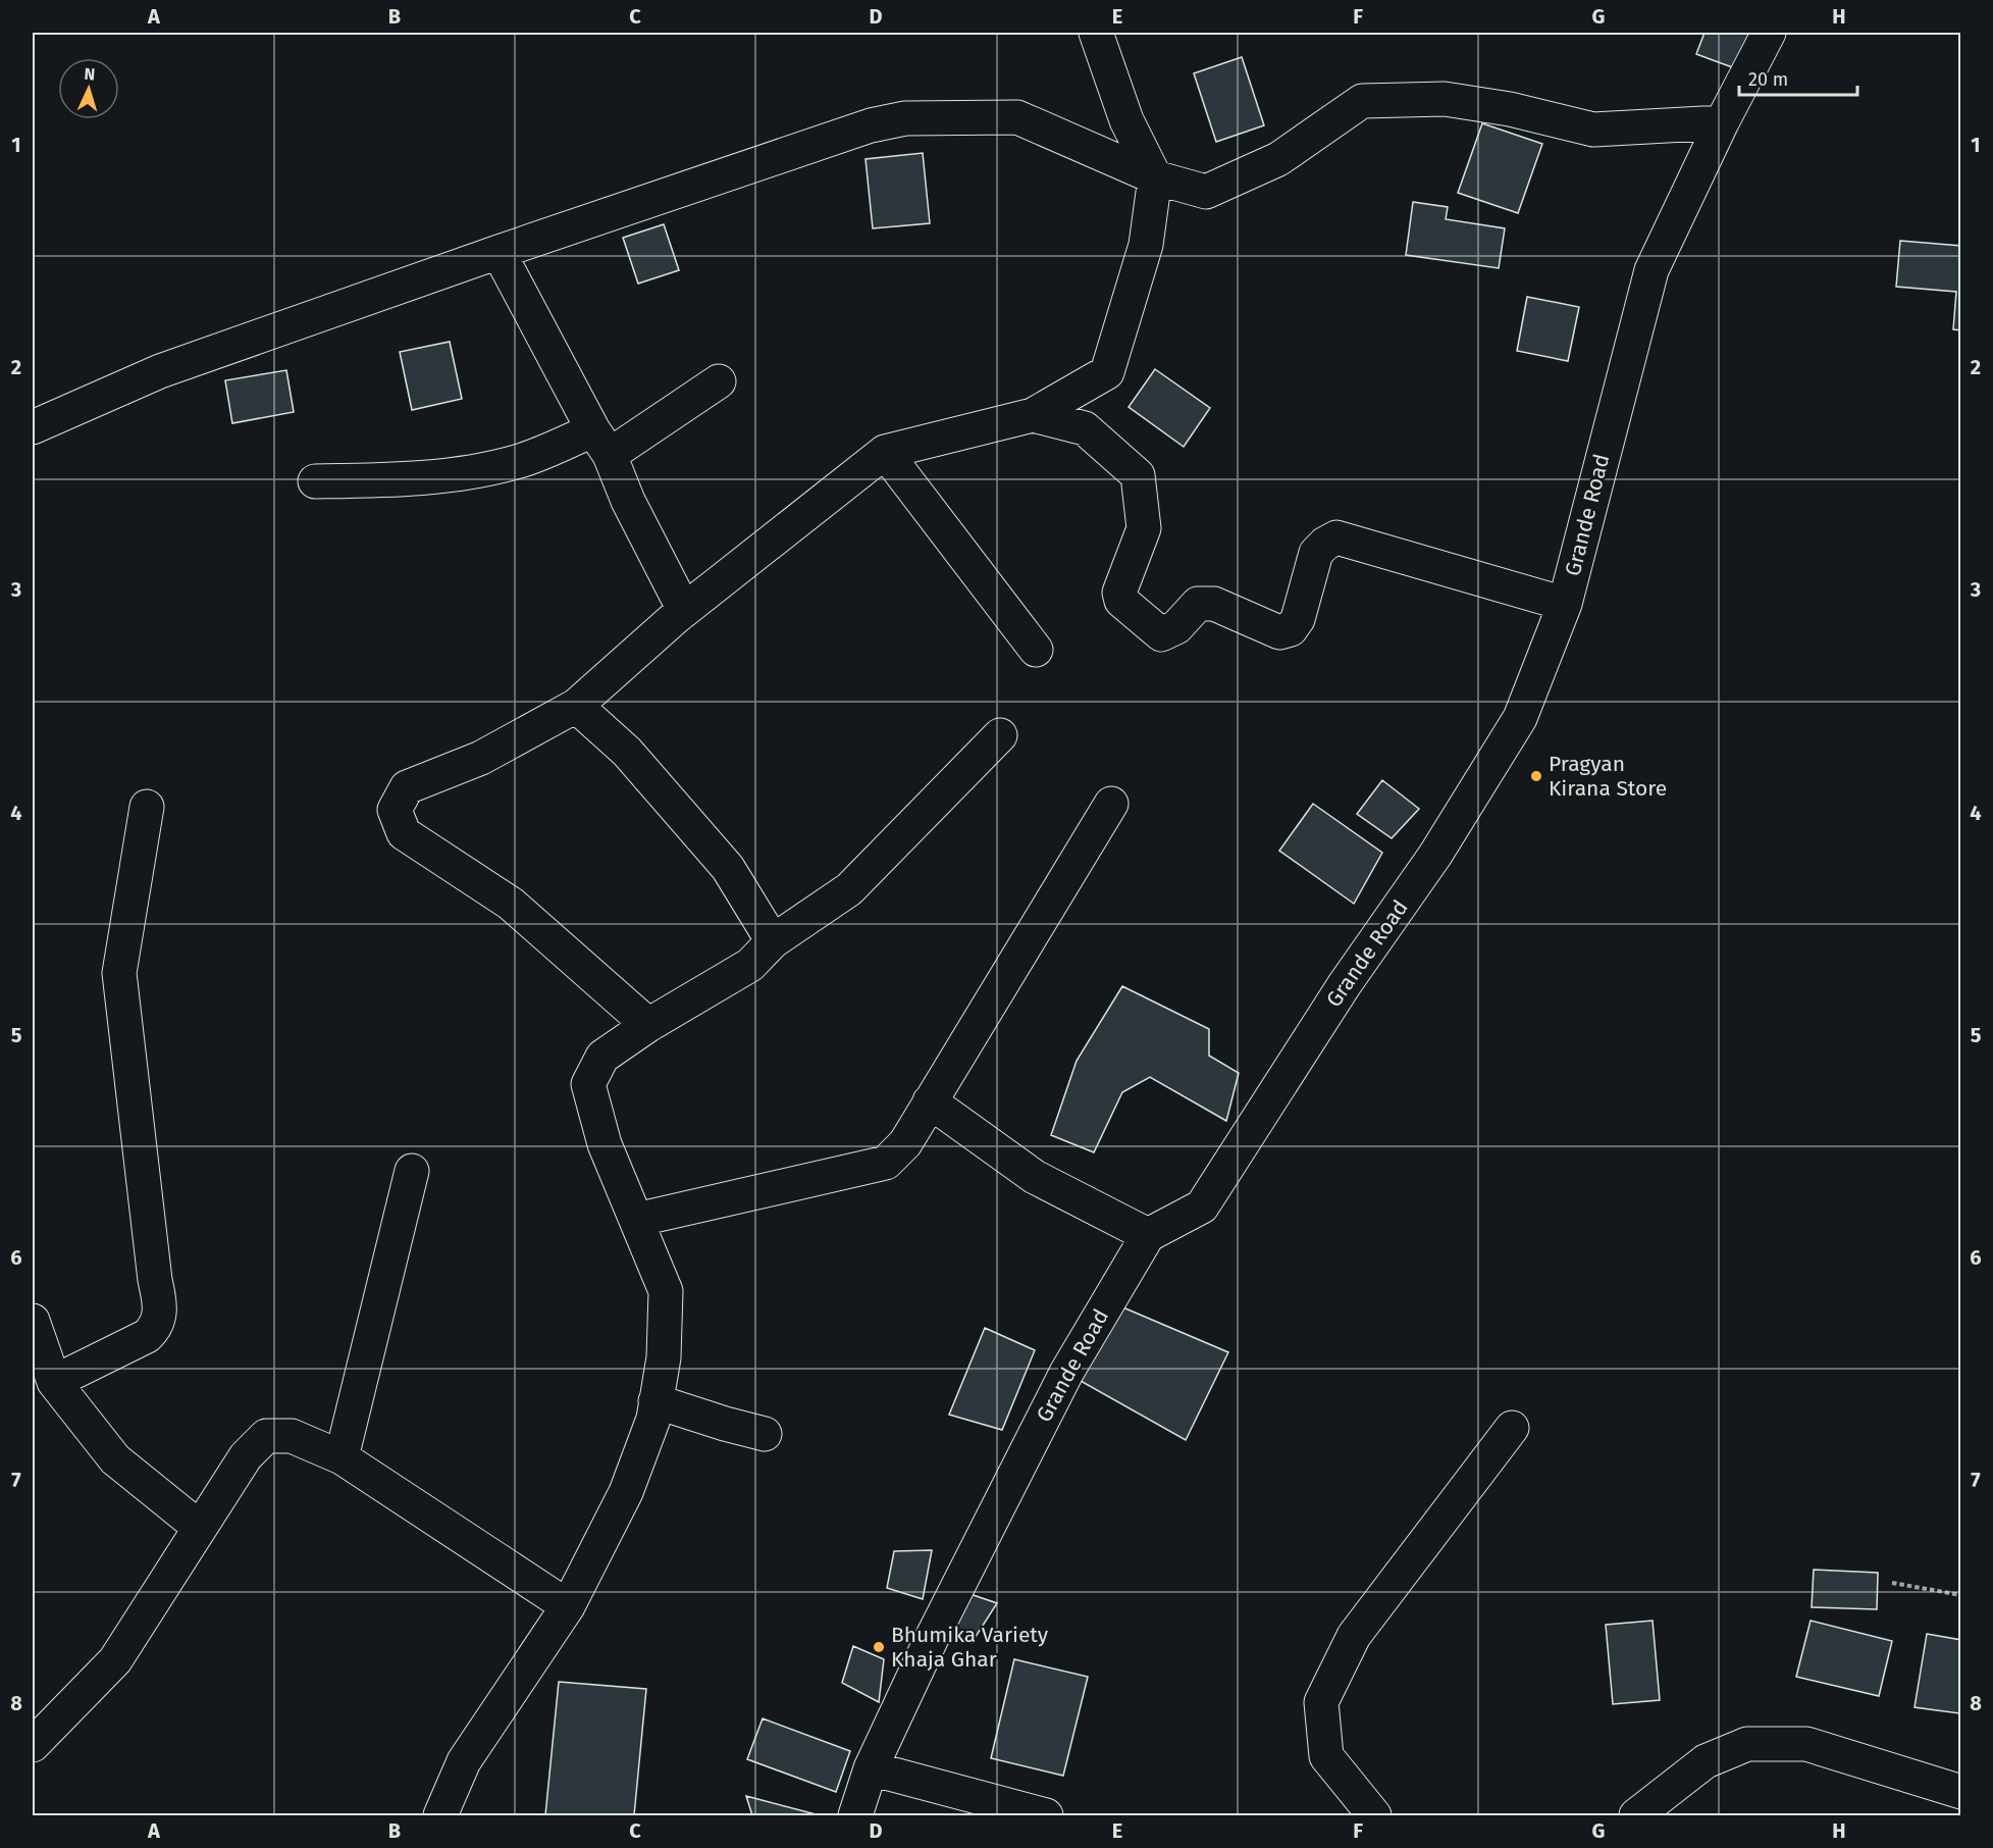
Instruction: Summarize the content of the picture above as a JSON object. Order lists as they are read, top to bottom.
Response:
{
  "streets": {
    "street": ["Grande Road"]
  },
  "places": ["Pragyan Kirana Store", "Bhumika Variety Khaja Ghar"],
  "scale_bar": "20 m",
  "north": "top",
  "grid": {
    "columns": [
      "A",
      "B",
      "C",
      "D",
      "E",
      "F",
      "G",
      "H"
    ],
    "rows": [
      "1",
      "2",
      "3",
      "4",
      "5",
      "6",
      "7",
      "8"
    ]
  }
}
